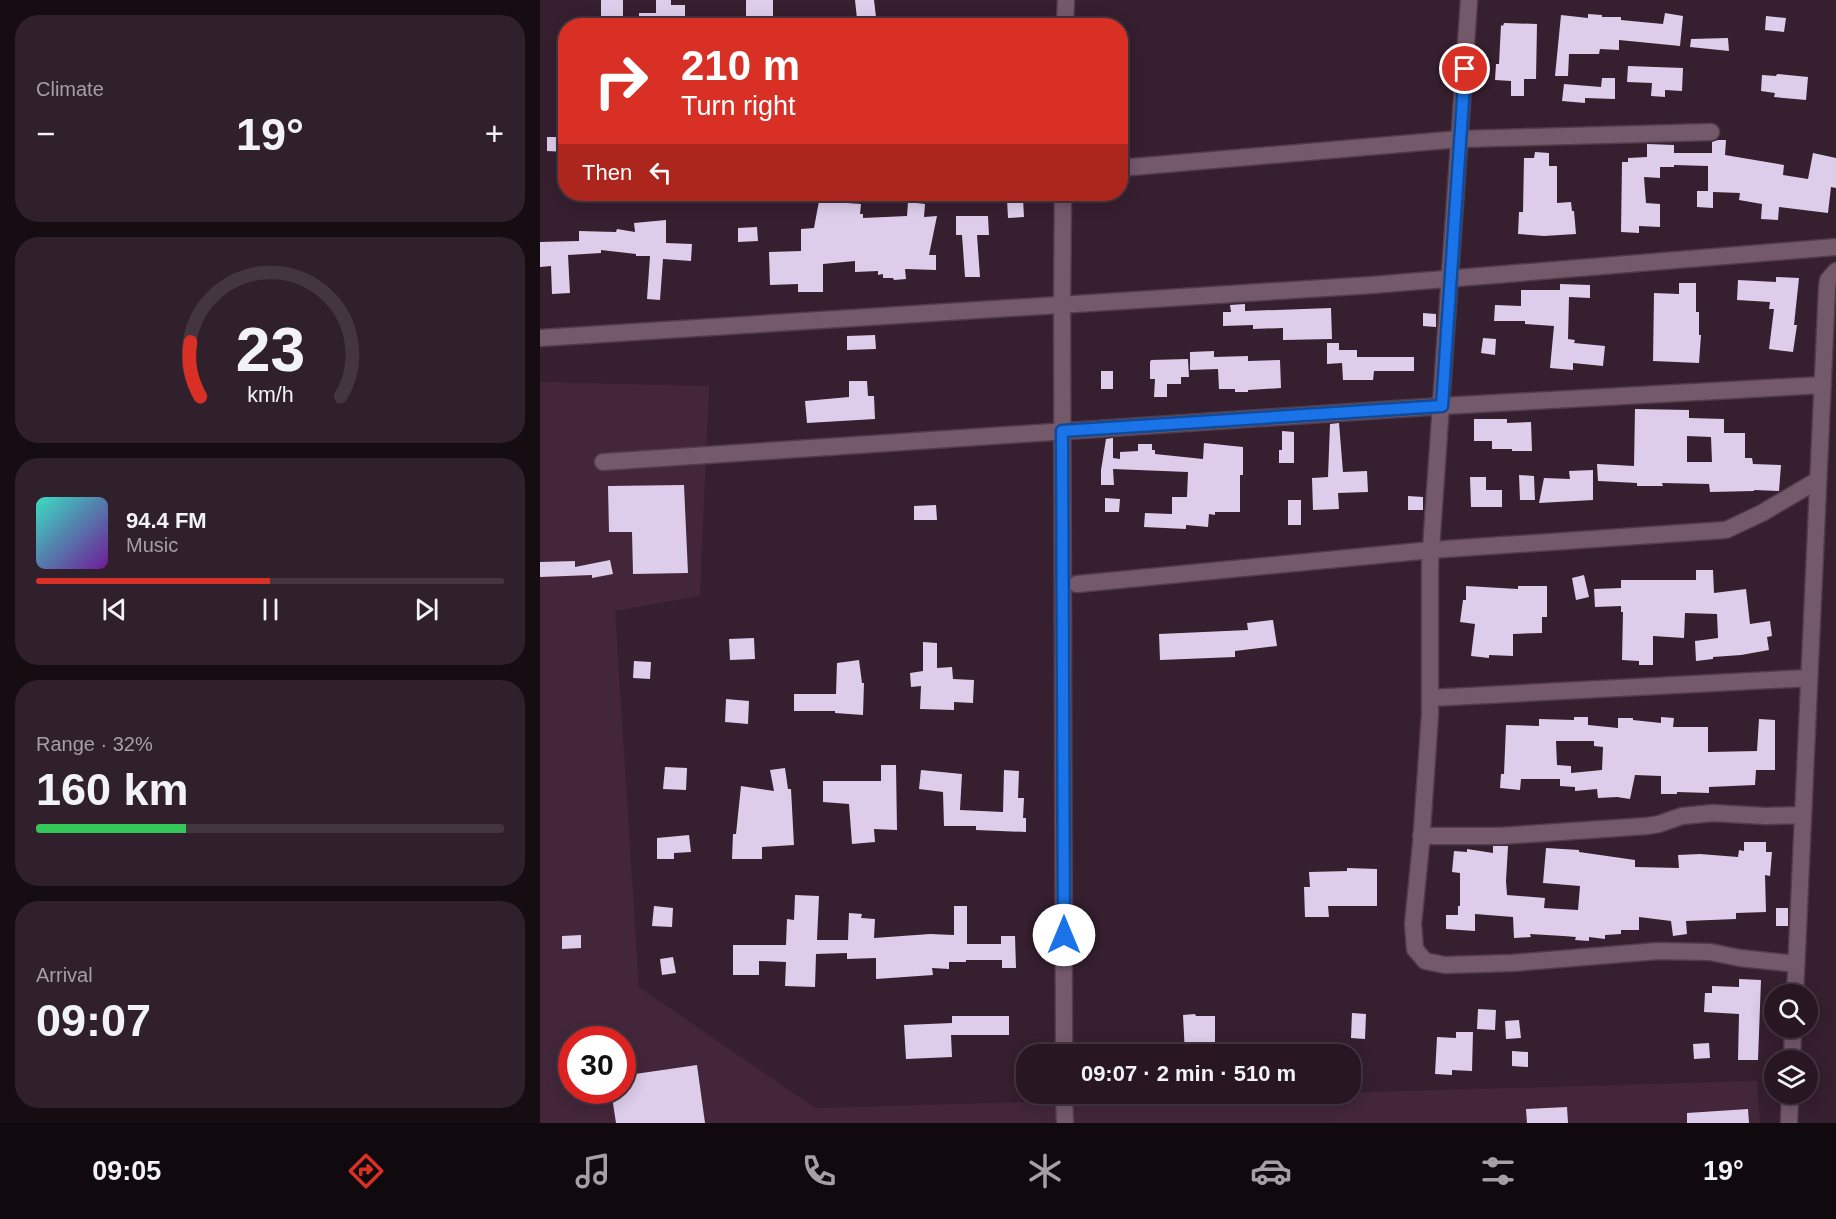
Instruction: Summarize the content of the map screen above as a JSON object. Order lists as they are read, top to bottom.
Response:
{
  "page": {
    "tile": [
      "Climate",
      ["Range · 32%", "160 km"],
      ["Arrival", "09:07"]
    ],
    "turn": ["210 m", "Turn right"],
    "heat": ["−", "19°", "+"],
    "then": "Then",
    "song": ["94.4 FM", "Music"],
    "limit": "30",
    "trip": "09:07 · 2 min · 510 m",
    "tabs": ["09:05", "19°"],
    "gauge": ["23", "km/h"]
  }
}
